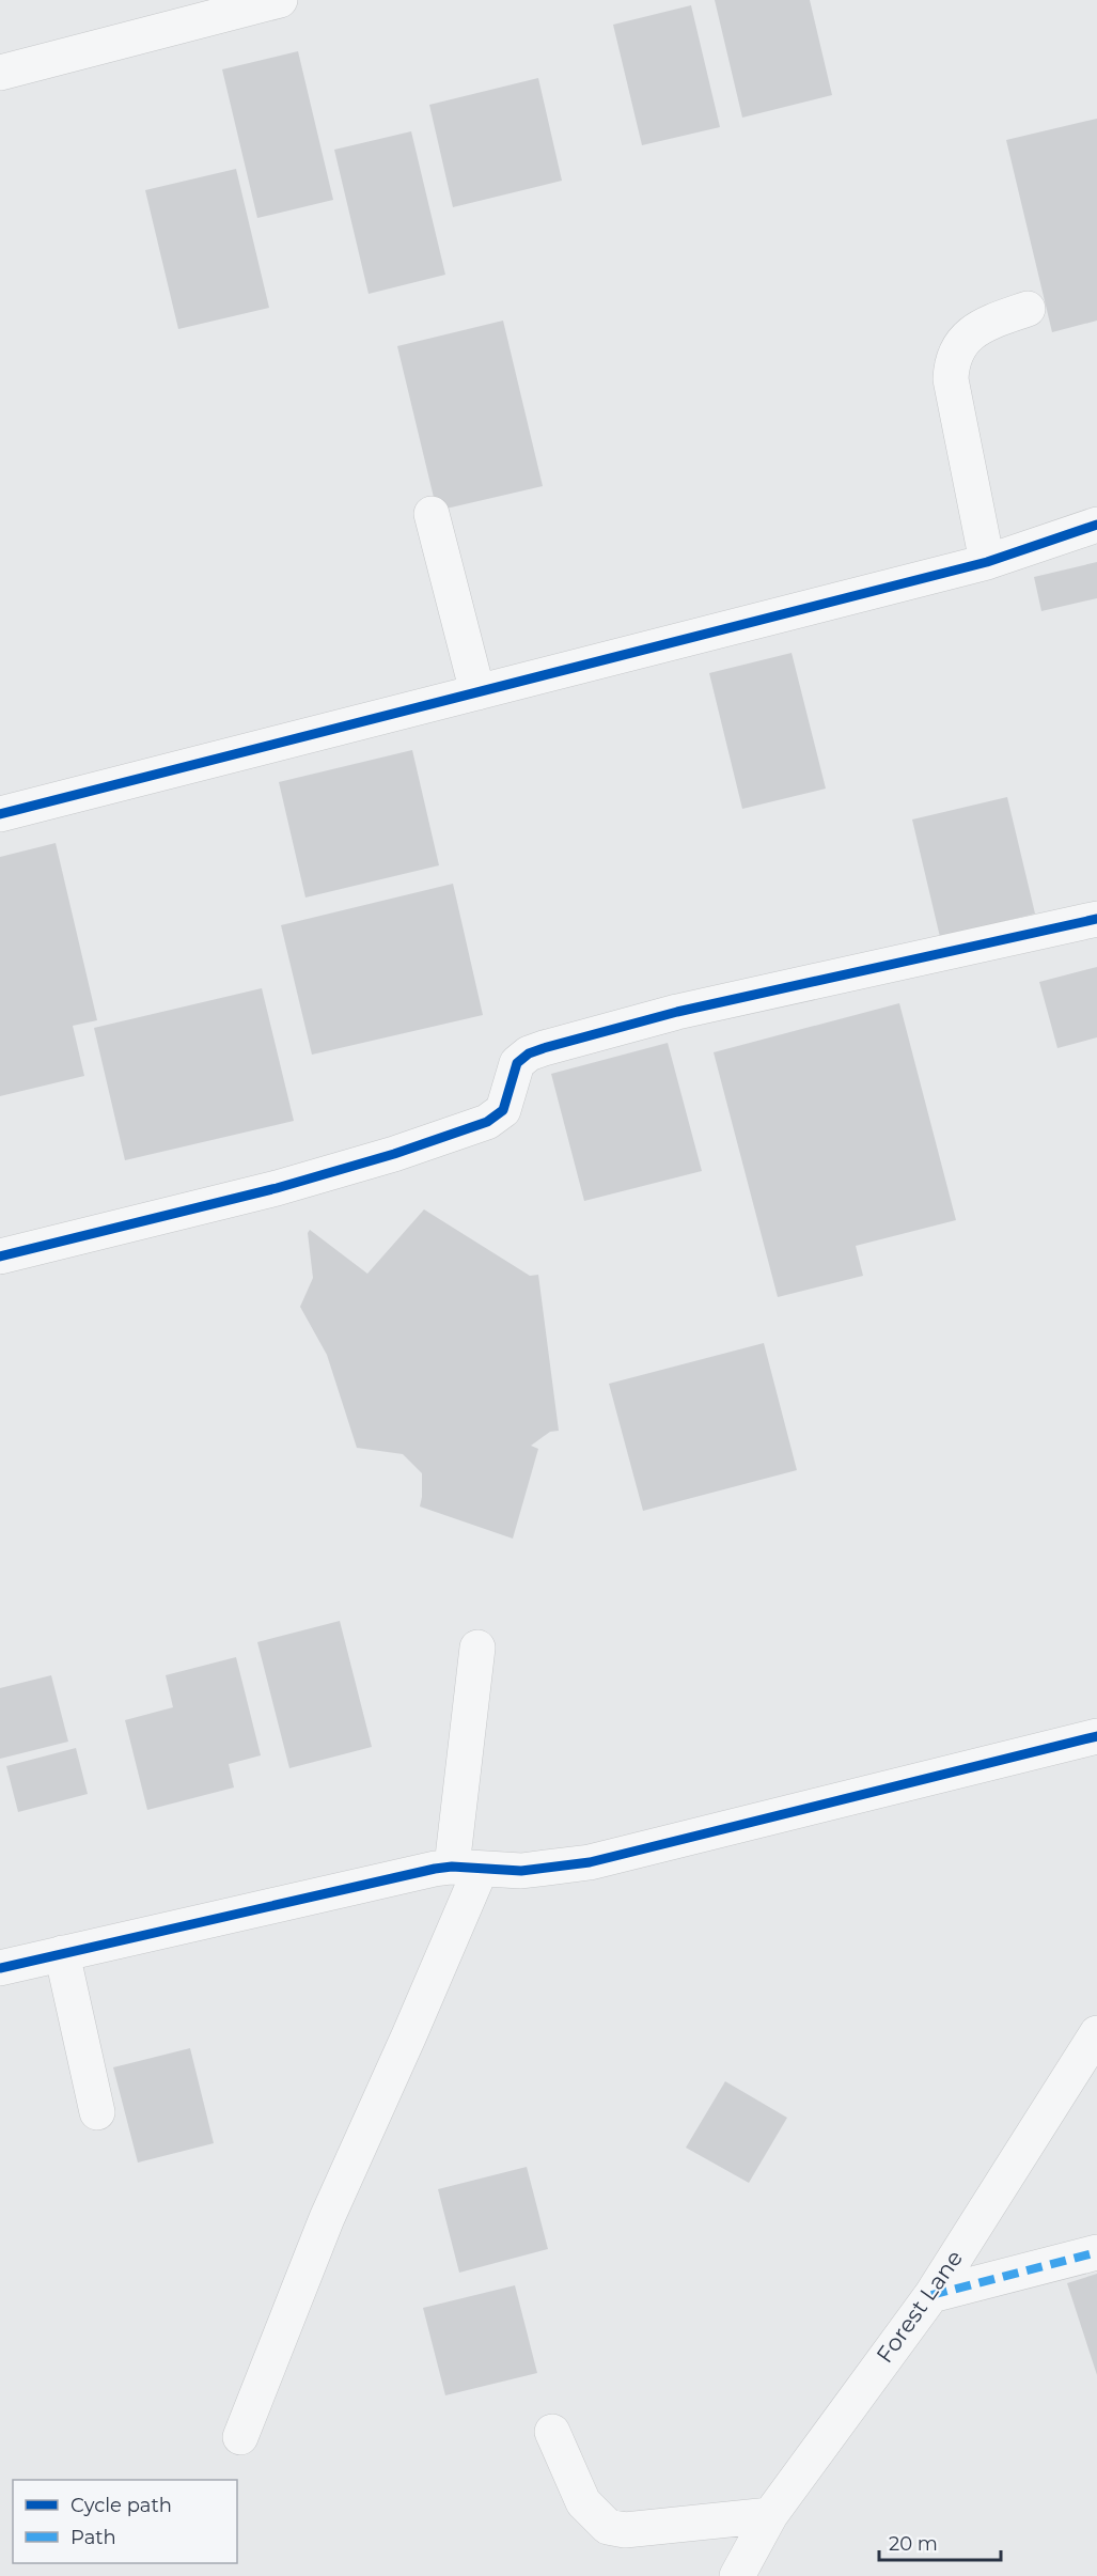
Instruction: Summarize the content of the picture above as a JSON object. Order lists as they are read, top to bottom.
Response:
{
  "streets": {
    "street": ["Forest Lane"]
  },
  "legend": ["Cycle path", "Path"],
  "scale_bar": "20 m"
}
